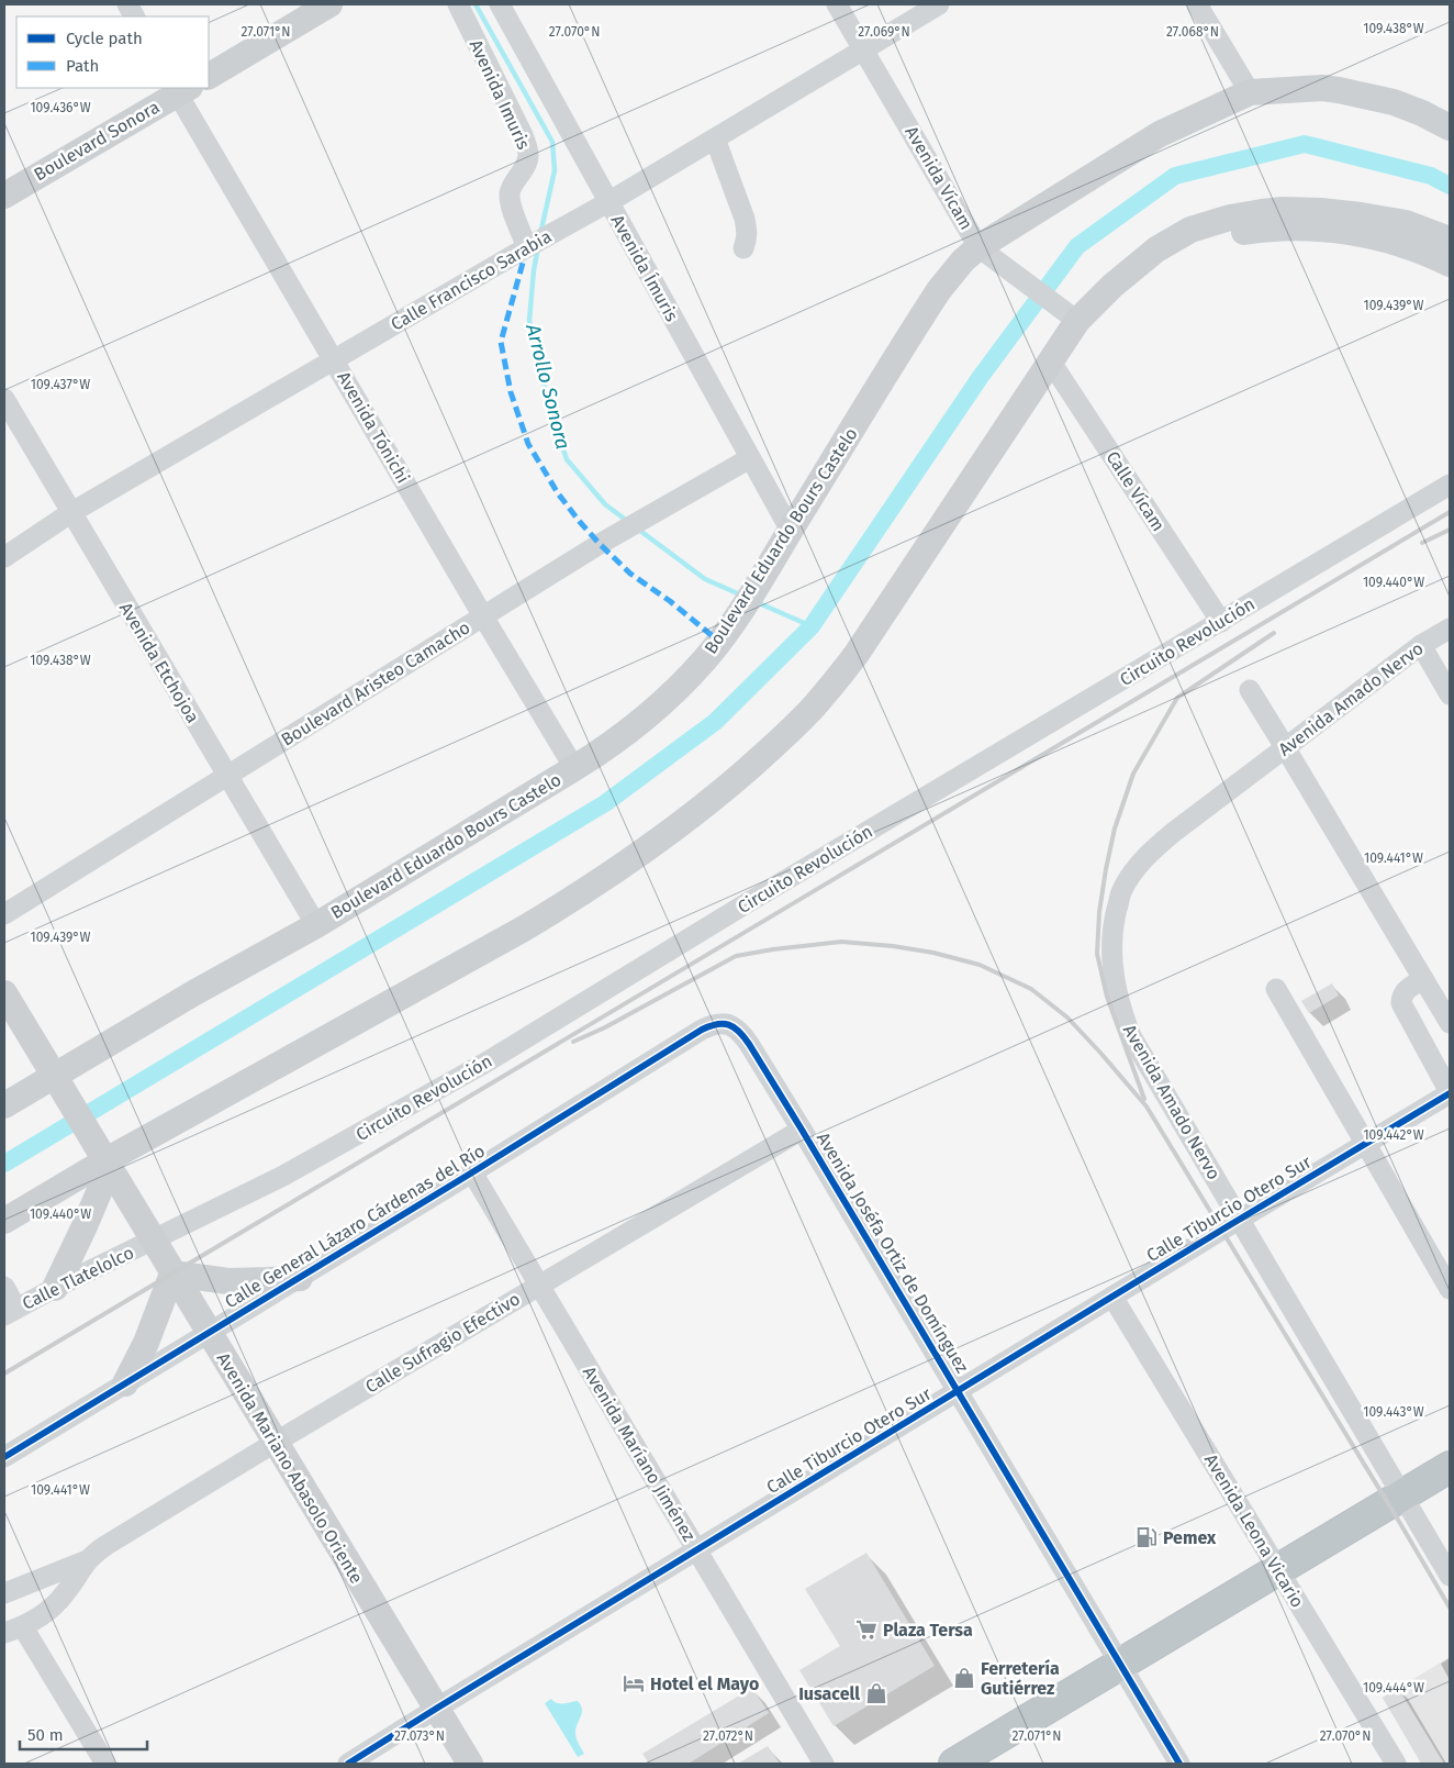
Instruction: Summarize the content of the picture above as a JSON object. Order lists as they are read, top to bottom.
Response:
{
  "streets": {
    "main road": ["Boulevard Sonora", "Boulevard Eduardo Bours Castelo", "Avenida Mariano Abasolo Oriente"],
    "street": [
      "Avenida Imuris",
      "Avenida Vícam",
      "Avenida Ímuris",
      "Calle Francisco Sarabia",
      "Avenida Tónichi",
      "Calle Vícam",
      "Circuito Revolución",
      "Avenida Etchojoa",
      "Boulevard Aristeo Camacho",
      "Avenida Amado Nervo",
      "Calle Tiburcio Otero Sur",
      "Calle General Lázaro Cárdenas del Río",
      "Avenida Joséfa Ortiz de Domínguez",
      "Calle Tlatelolco",
      "Calle Sufragio Efectivo",
      "Avenida Maríano Jiménez",
      "Avenida Leona Vicario"
    ]
  },
  "crossings": [
    ["Avenida Imuris", "Calle Francisco Sarabia"],
    ["Boulevard Sonora", "Avenida Tónichi"],
    ["Avenida Vícam", "Calle Francisco Sarabia"],
    ["Avenida Vícam", "Boulevard Eduardo Bours Castelo"],
    ["Avenida Ímuris", "Calle Francisco Sarabia"],
    ["Avenida Ímuris", "Boulevard Eduardo Bours Castelo"],
    ["Avenida Ímuris", "Boulevard Aristeo Camacho"],
    ["Calle Francisco Sarabia", "Avenida Tónichi"],
    ["Calle Francisco Sarabia", "Avenida Etchojoa"],
    ["Avenida Tónichi", "Boulevard Eduardo Bours Castelo"],
    ["Avenida Tónichi", "Boulevard Aristeo Camacho"],
    ["Calle Vícam", "Circuito Revolución"],
    ["Boulevard Eduardo Bours Castelo", "Avenida Etchojoa"],
    ["Boulevard Eduardo Bours Castelo", "Avenida Mariano Abasolo Oriente"],
    ["Circuito Revolución", "Calle Tlatelolco"],
    ["Circuito Revolución", "Avenida Mariano Abasolo Oriente"],
    ["Avenida Etchojoa", "Boulevard Aristeo Camacho"],
    ["Avenida Amado Nervo", "Calle Tiburcio Otero Sur"],
    ["Calle Tiburcio Otero Sur", "Avenida Joséfa Ortiz de Domínguez"],
    ["Calle Tiburcio Otero Sur", "Avenida Maríano Jiménez"],
    ["Calle Tiburcio Otero Sur", "Avenida Mariano Abasolo Oriente"],
    ["Calle Tiburcio Otero Sur", "Avenida Leona Vicario"],
    ["Calle General Lázaro Cárdenas del Río", "Avenida Joséfa Ortiz de Domínguez"],
    ["Calle General Lázaro Cárdenas del Río", "Avenida Maríano Jiménez"],
    ["Calle General Lázaro Cárdenas del Río", "Avenida Mariano Abasolo Oriente"],
    ["Avenida Joséfa Ortiz de Domínguez", "Calle Sufragio Efectivo"],
    ["Calle Tlatelolco", "Avenida Mariano Abasolo Oriente"],
    ["Calle Sufragio Efectivo", "Avenida Maríano Jiménez"],
    ["Calle Sufragio Efectivo", "Avenida Mariano Abasolo Oriente"]
  ],
  "water": ["Arrollo Sonora"],
  "places": {
    "fuel station": ["Pemex"],
    "supermarket": ["Plaza Tersa"],
    "shop": ["Ferretería Gutiérrez", "Iusacell"],
    "hotel": ["Hotel el Mayo"]
  },
  "legend": ["Cycle path", "Path"],
  "scale_bar": "50 m",
  "coordinates": [
    "109.438°W",
    "27.069°N",
    "27.071°N",
    "27.070°N",
    "27.068°N",
    "109.436°W",
    "109.439°W",
    "109.437°W",
    "109.440°W",
    "109.441°W",
    "109.442°W",
    "109.443°W",
    "109.444°W",
    "27.073°N",
    "27.072°N"
  ]
}
